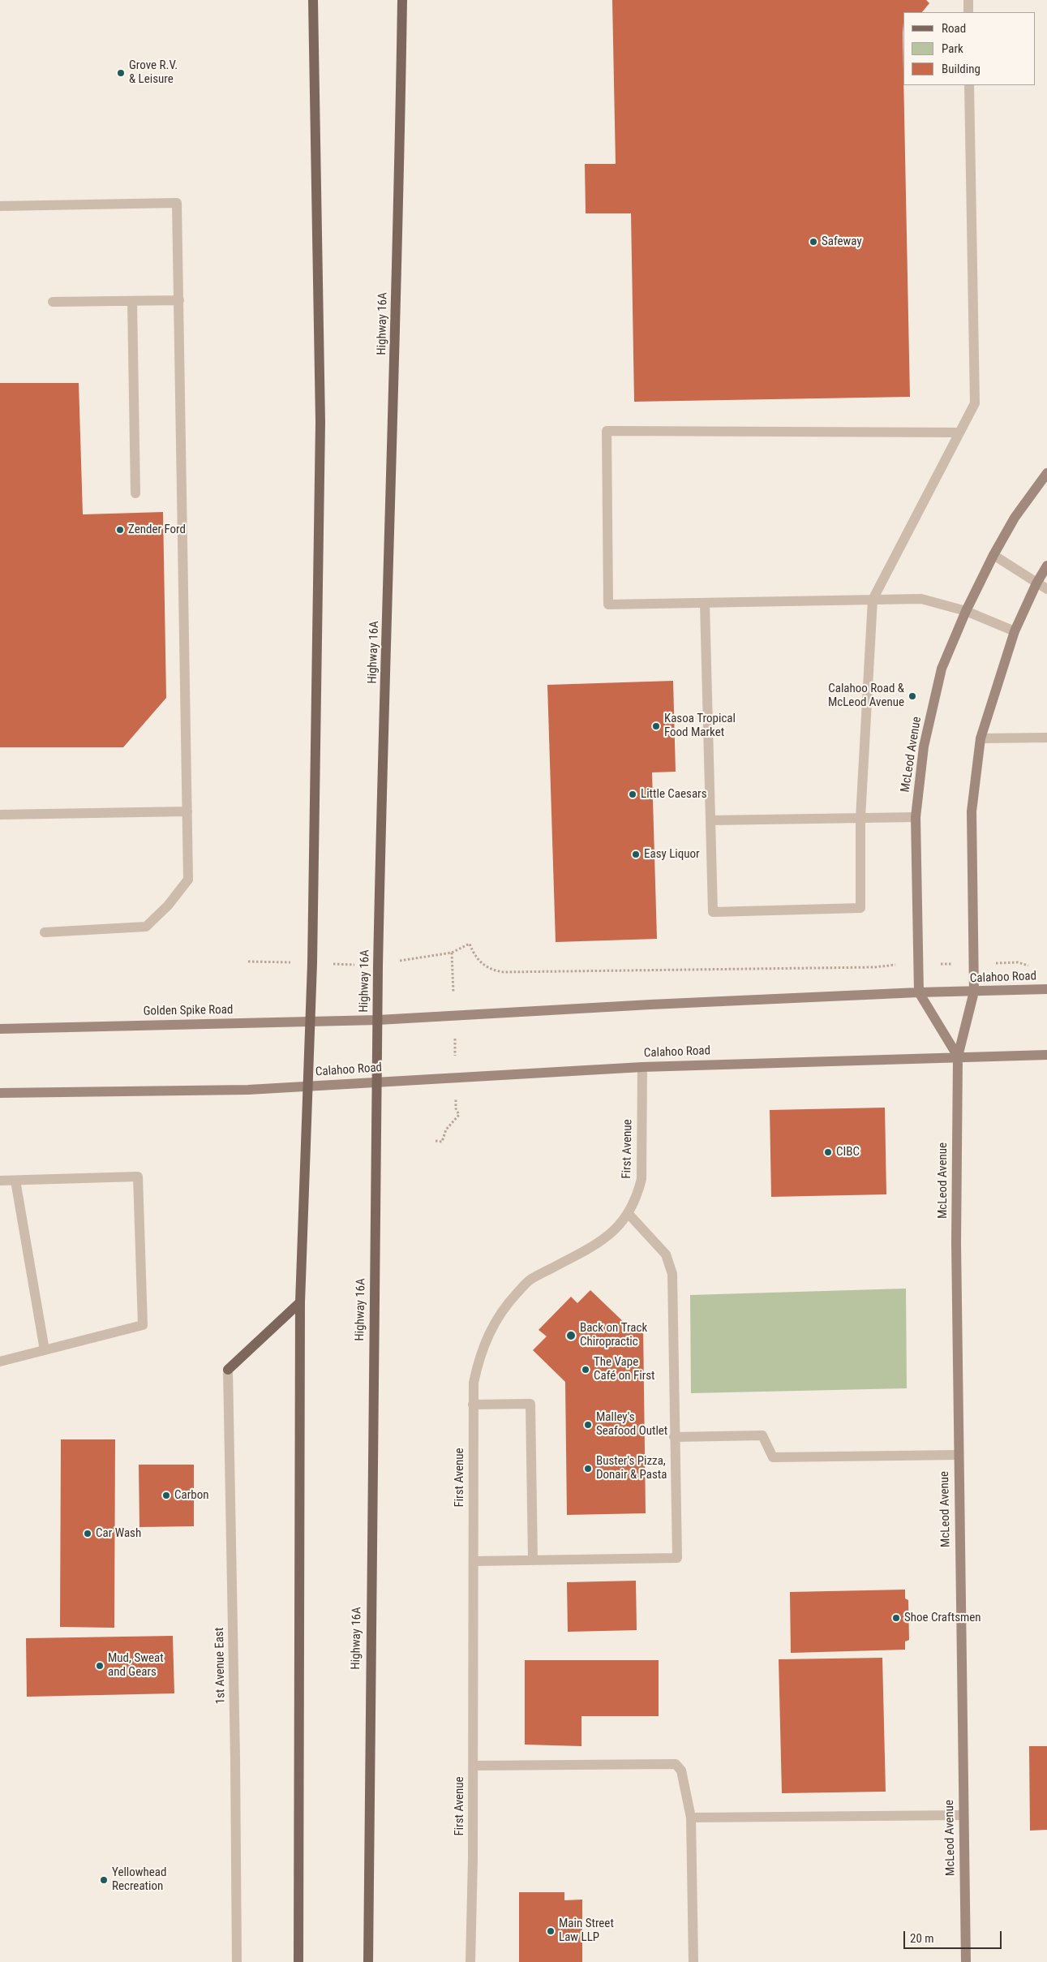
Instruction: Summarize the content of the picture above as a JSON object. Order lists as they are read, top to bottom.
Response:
{
  "streets": {
    "main road": [
      "Highway 16A",
      "McLeod Avenue",
      "Calahoo Road",
      "Golden Spike Road"
    ],
    "street": ["First Avenue", "1st Avenue East"]
  },
  "crossings": [
    ["Highway 16A", "Calahoo Road"],
    ["Highway 16A", "Golden Spike Road"],
    ["McLeod Avenue", "Calahoo Road"],
    ["Calahoo Road", "Golden Spike Road"],
    ["Calahoo Road", "First Avenue"]
  ],
  "places": [
    "Grove R.V. & Leisure",
    "Safeway",
    "Zender Ford",
    "Calahoo Road & McLeod Avenue",
    "Kasoa Tropical Food Market",
    "Little Caesars",
    "Easy Liquor",
    "CIBC",
    "Back on Track Chiropractic",
    "The Vape Café on First",
    "Malley's Seafood Outlet",
    "Buster's Pizza, Donair & Pasta",
    "Carbon",
    "Car Wash",
    "Shoe Craftsmen",
    "Mud, Sweat and Gears",
    "Yellowhead Recreation",
    "Main Street Law LLP"
  ],
  "legend": ["Road", "Park", "Building"],
  "scale_bar": "20 m"
}
